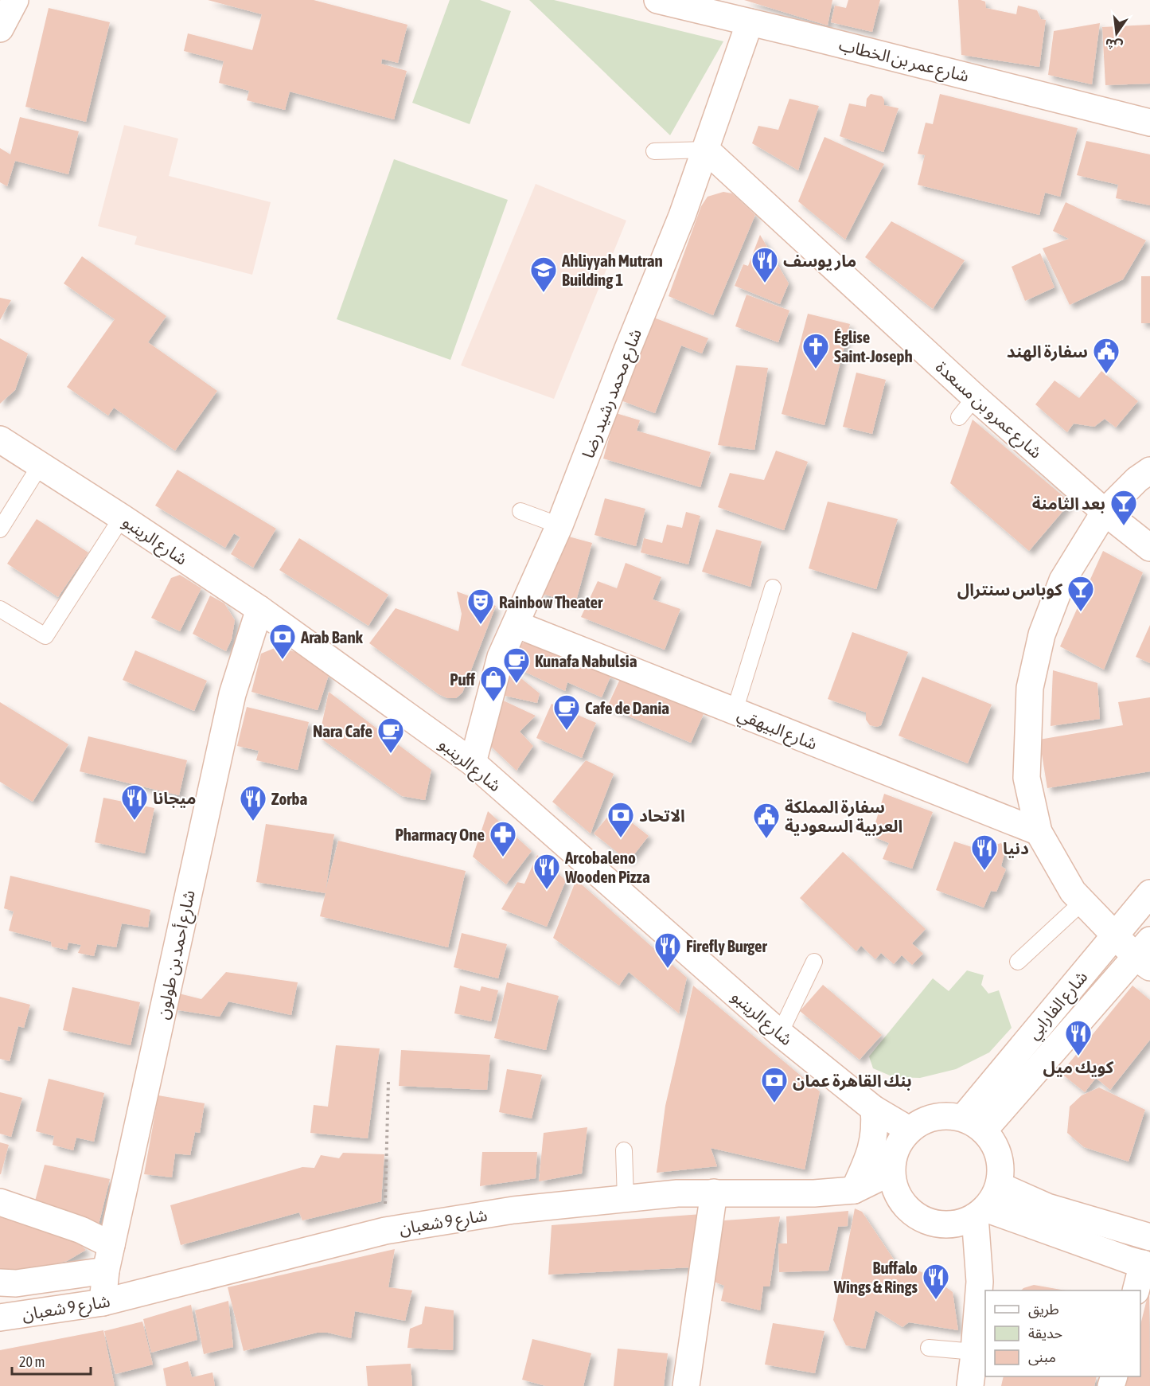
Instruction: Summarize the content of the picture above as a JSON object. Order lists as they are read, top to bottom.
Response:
{
  "streets": {
    "street": [
      "شارع عمر بن الخطاب",
      "شارع محمد رشيد رضا",
      "شارع عمرو بن مسعدة",
      "شارع الرينبو",
      "شارع البيهقي",
      "شارع أحمد بن طولون",
      "شارع الفارابي",
      "شارع 9 شعبان"
    ]
  },
  "crossings": [
    ["شارع عمر بن الخطاب", "شارع محمد رشيد رضا"],
    ["شارع محمد رشيد رضا", "شارع عمرو بن مسعدة"],
    ["شارع محمد رشيد رضا", "شارع الرينبو"],
    ["شارع محمد رشيد رضا", "شارع البيهقي"],
    ["شارع الرينبو", "شارع أحمد بن طولون"],
    ["شارع الرينبو", "شارع الفارابي"],
    ["شارع الرينبو", "شارع 9 شعبان"],
    ["شارع أحمد بن طولون", "شارع 9 شعبان"],
    ["شارع الفارابي", "شارع 9 شعبان"]
  ],
  "places": {
    "restaurant": [
      "مار يوسف",
      "ميجانا",
      "Zorba",
      "دنيا",
      "Arcobaleno Wooden Pizza",
      "Firefly Burger",
      "كويك ميل",
      "Buffalo Wings & Rings"
    ],
    "school or university": ["Ahliyyah Mutran Building 1"],
    "church": ["Église Saint-Joseph"],
    "public building": ["سفارة الهند", "سفارة المملكة العربية السعودية"],
    "bar": ["بعد الثامنة", "كوباس سنترال"],
    "theatre": ["Rainbow Theater"],
    "bank": ["Arab Bank", "الاتحاد", "بنك القاهرة عمان"],
    "cafe": ["Kunafa Nabulsia", "Cafe de Dania", "Nara Cafe"],
    "shop": ["Puff"],
    "pharmacy": ["Pharmacy One"]
  },
  "legend": ["طريق", "حديقة", "مبنى"],
  "scale_bar": "20 m",
  "north": "bottom"
}
